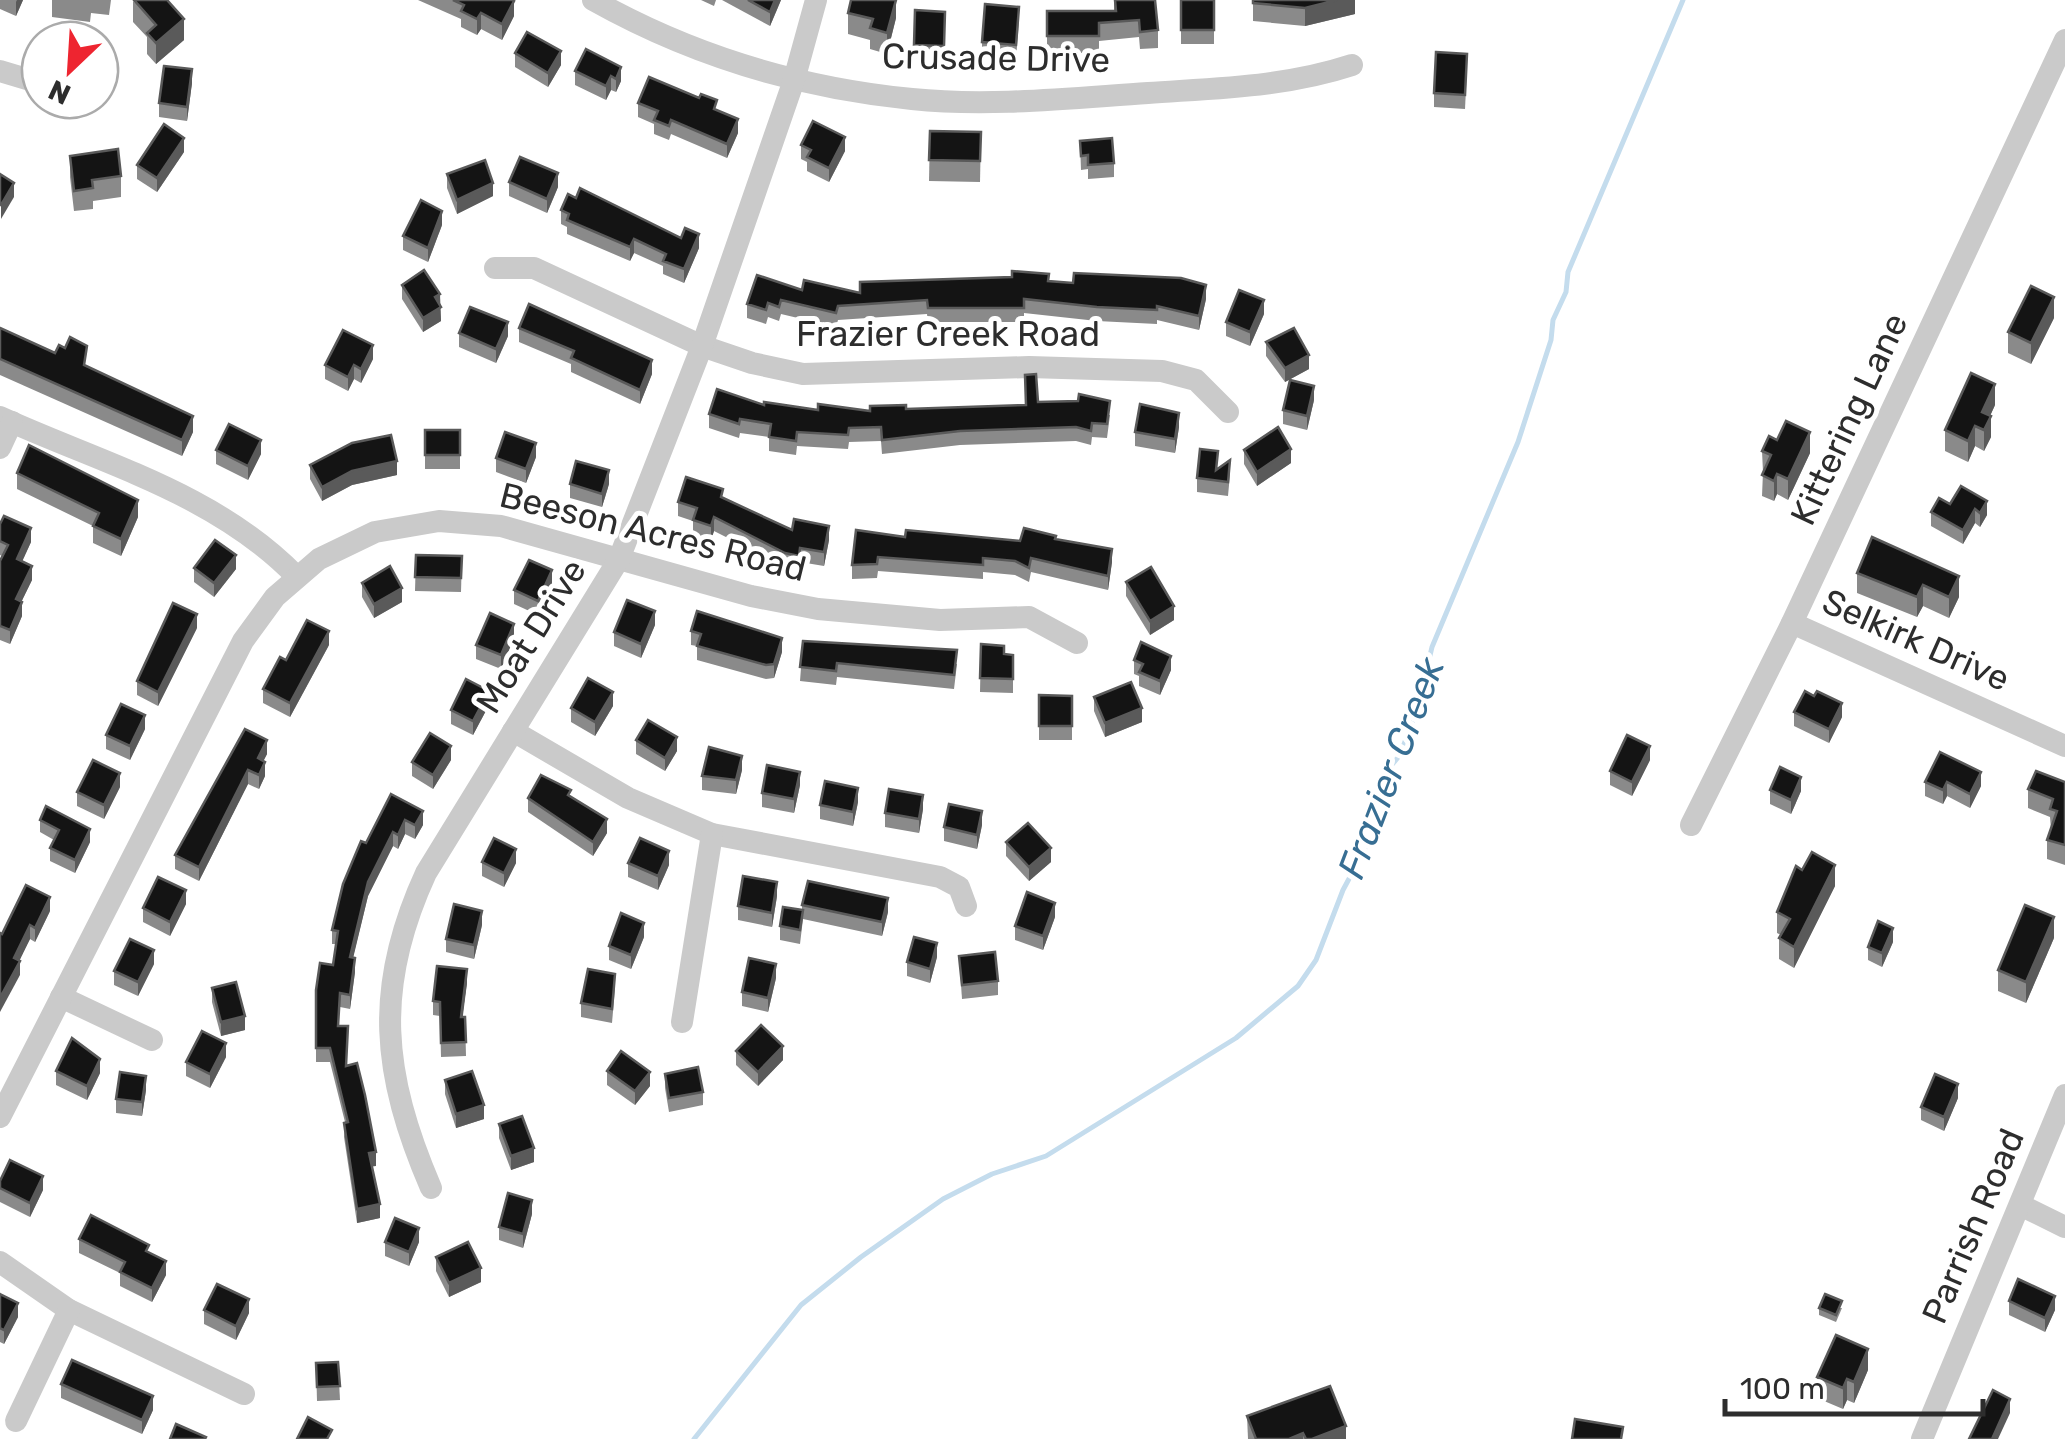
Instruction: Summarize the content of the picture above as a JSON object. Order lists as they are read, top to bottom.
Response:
{
  "streets": {
    "street": [
      "Crusade Drive",
      "Frazier Creek Road",
      "Kittering Lane",
      "Beeson Acres Road",
      "Moat Drive",
      "Selkirk Drive",
      "Parrish Road"
    ]
  },
  "crossings": [
    ["Crusade Drive", "Moat Drive"],
    ["Frazier Creek Road", "Moat Drive"],
    ["Kittering Lane", "Selkirk Drive"],
    ["Beeson Acres Road", "Moat Drive"]
  ],
  "water": ["Frazier Creek"],
  "scale_bar": "100 m",
  "north": "bottom left"
}
